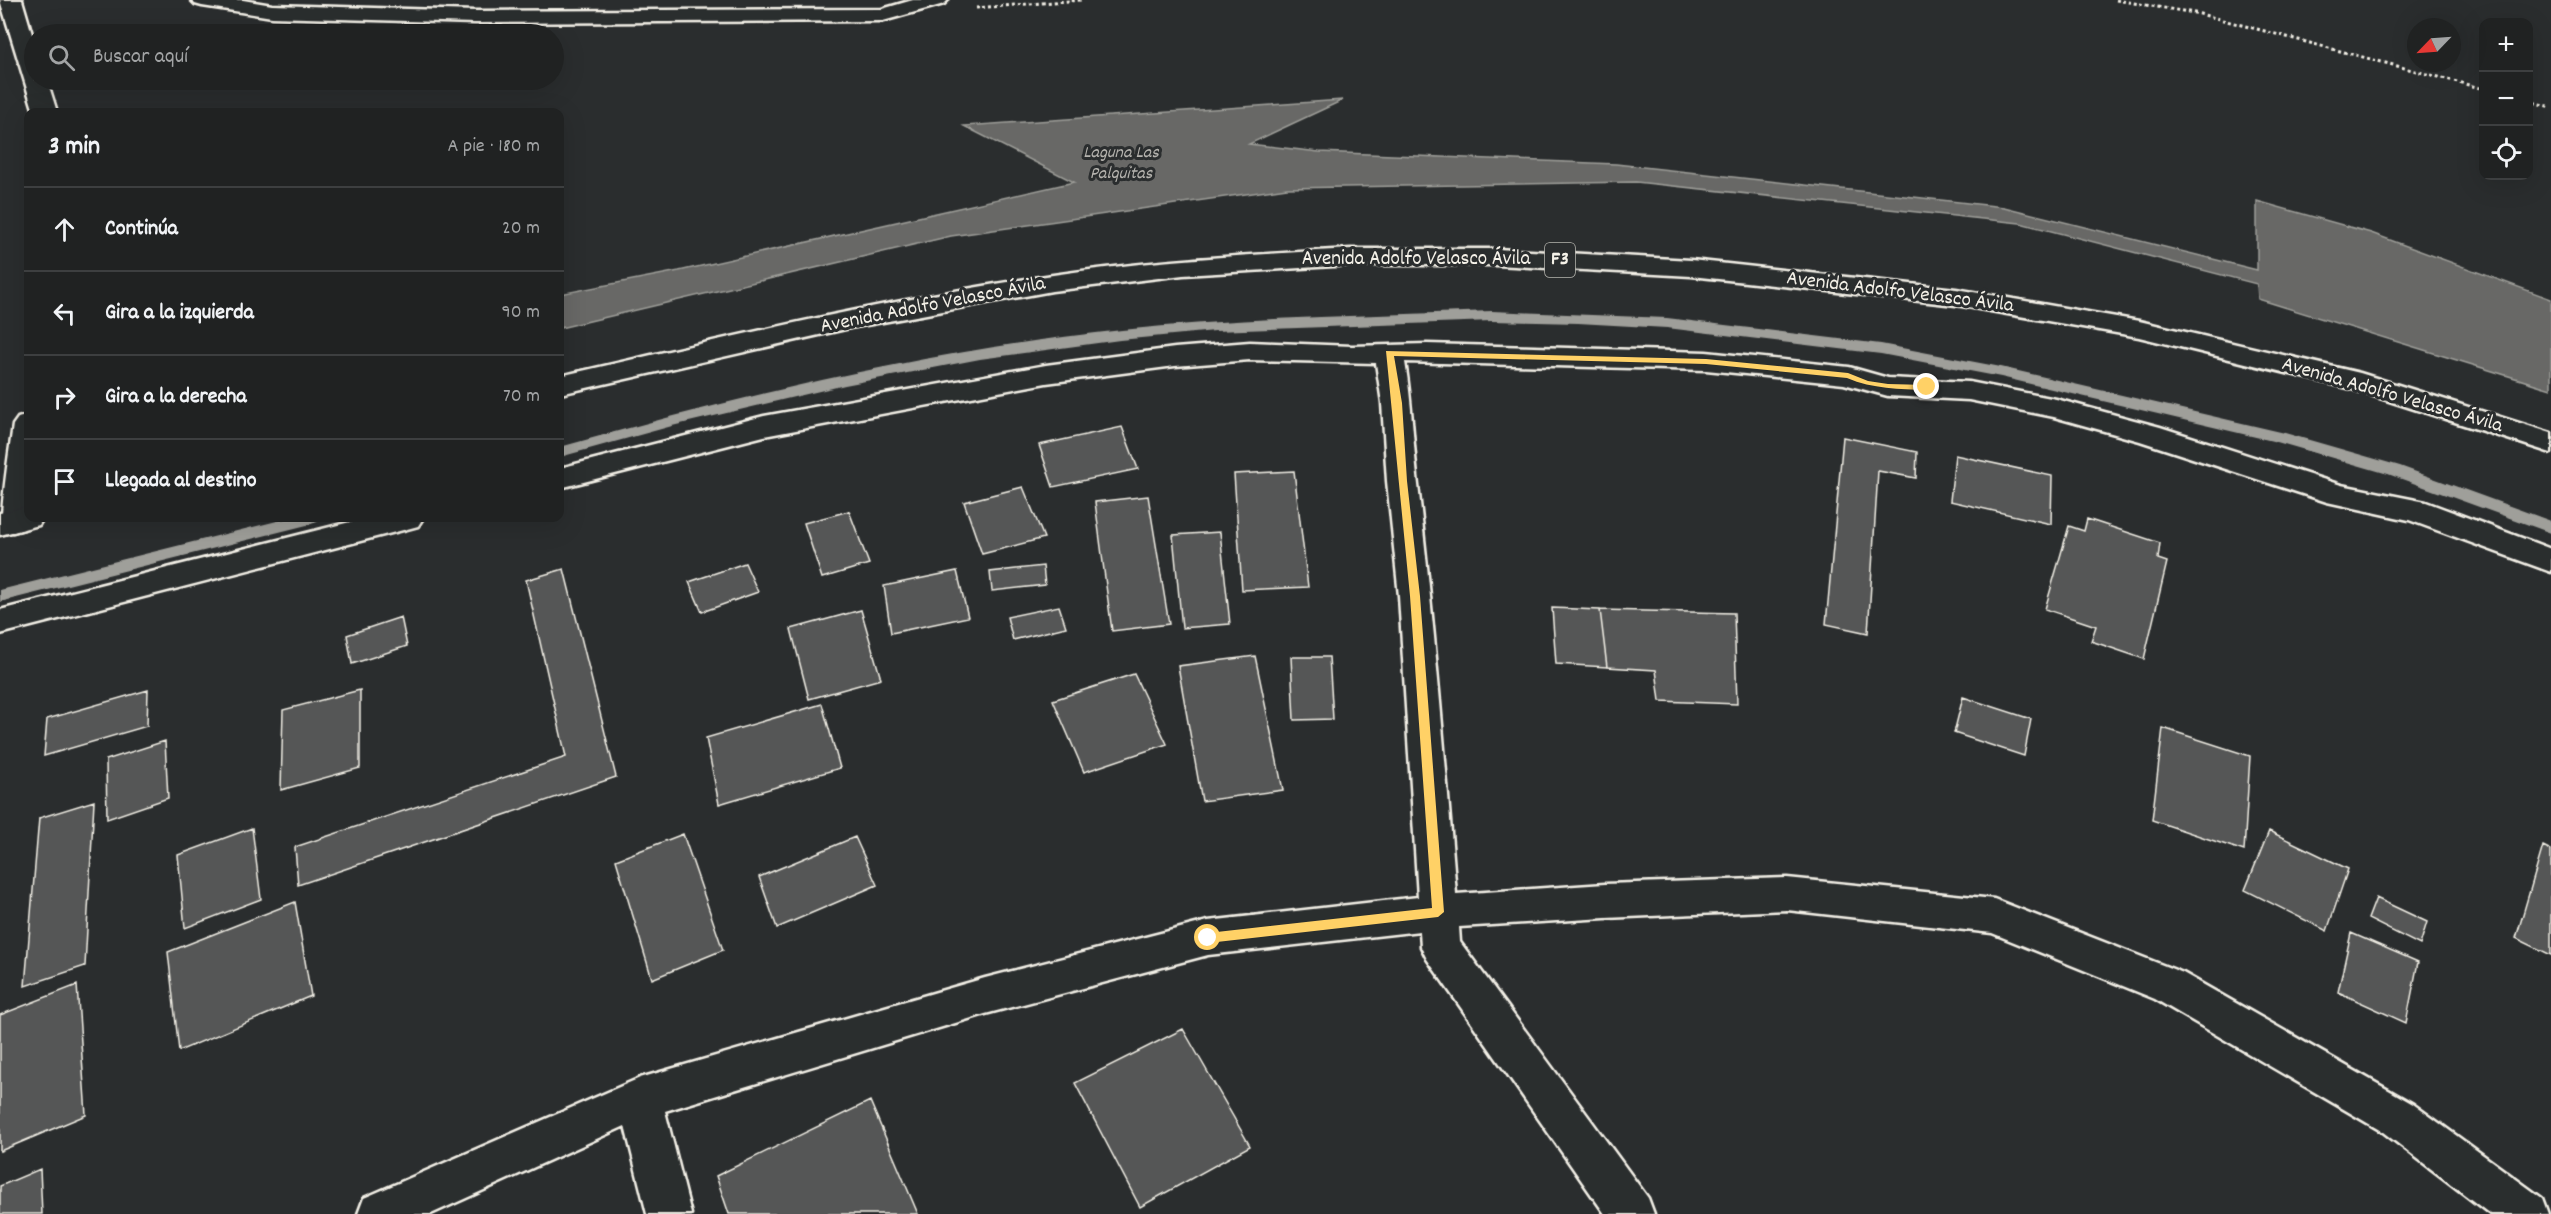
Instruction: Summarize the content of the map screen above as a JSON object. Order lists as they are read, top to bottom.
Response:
{
  "streets": {
    "main road": ["Avenida Adolfo Velasco Ávila", "F3"]
  },
  "water": ["Laguna Las Palquitas"],
  "north": "bottom left",
  "page": {
    "map_buttons": ["+", "−"],
    "search": "Buscar aquí",
    "heading": ["3 min", "A pie · 180 m"],
    "list": [
      ["Continúa", "20 m"],
      ["Gira a la izquierda", "90 m"],
      ["Gira a la derecha", "70 m"],
      "Llegada al destino"
    ]
  }
}
